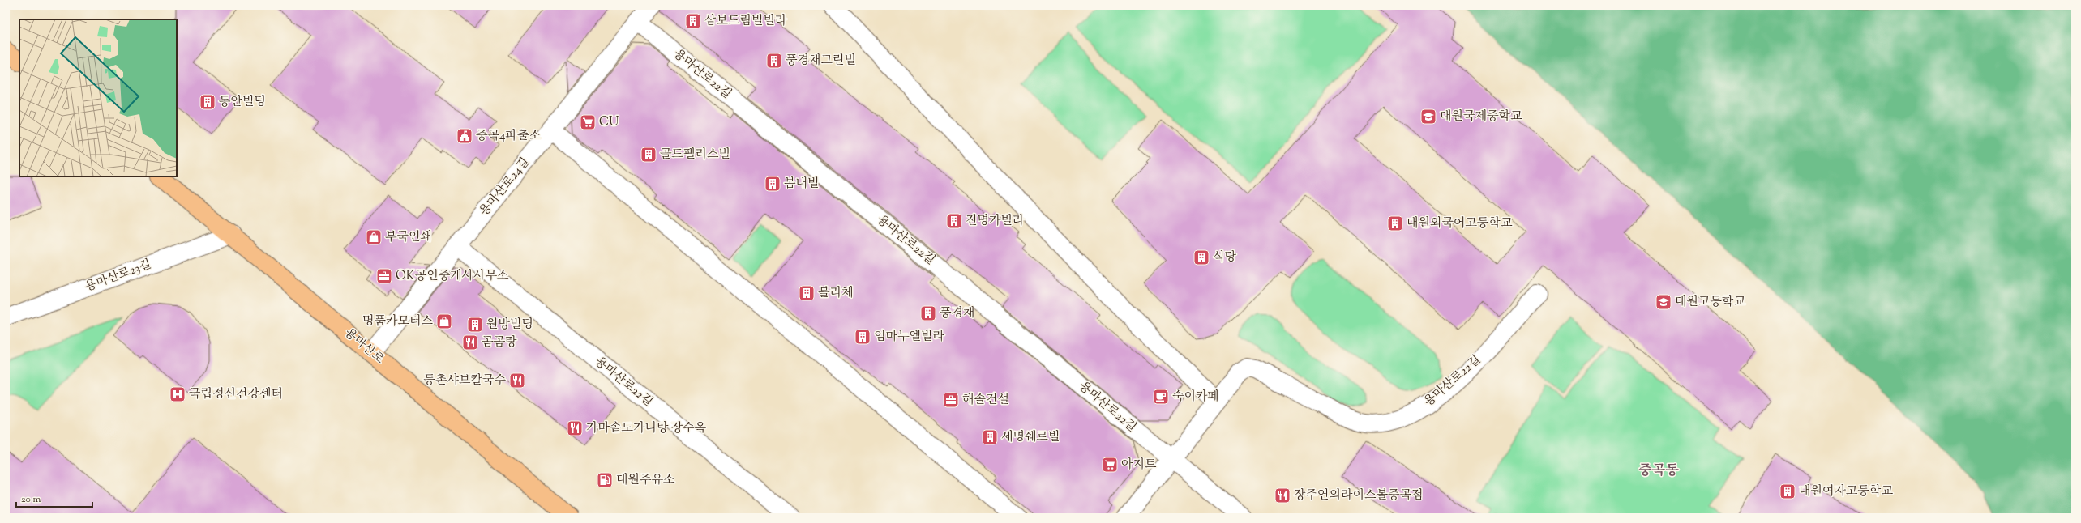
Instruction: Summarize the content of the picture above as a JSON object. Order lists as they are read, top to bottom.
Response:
{
  "streets": {
    "main road": ["용마산로"],
    "street": ["용마산로22길", "용마산로24길", "용마산로23길"]
  },
  "crossings": [
    ["용마산로22길", "용마산로24길"],
    ["용마산로24길", "용마산로"],
    ["용마산로23길", "용마산로"]
  ],
  "districts": ["중곡동"],
  "places": {
    "building": [
      "삼보드림빌빌라",
      "풍경채그린빌",
      "동안빌딩",
      "골드팰리스빌",
      "봄내빌",
      "진명가빌라",
      "대원외국어고등학교",
      "식당",
      "블리체",
      "풍경채",
      "원방빌딩",
      "임마누엘빌라",
      "세명쉐르빌",
      "대원여자고등학교"
    ],
    "school or university": ["대원국제중학교", "대원고등학교"],
    "supermarket": ["CU", "아지트"],
    "public building": ["중곡4파출소"],
    "shop": ["부국인쇄", "명품카모터스"],
    "office": ["OK공인중개사사무소", "해솔건설"],
    "restaurant": [
      "곰곰탕",
      "등촌샤브칼국수",
      "가마솥도가니탕 장수옥",
      "장주연의라이스볼중곡점"
    ],
    "hospital": ["국립정신건강센터"],
    "cafe": ["숙이카페"],
    "fuel station": ["대원주유소"]
  },
  "scale_bar": "20 m"
}
